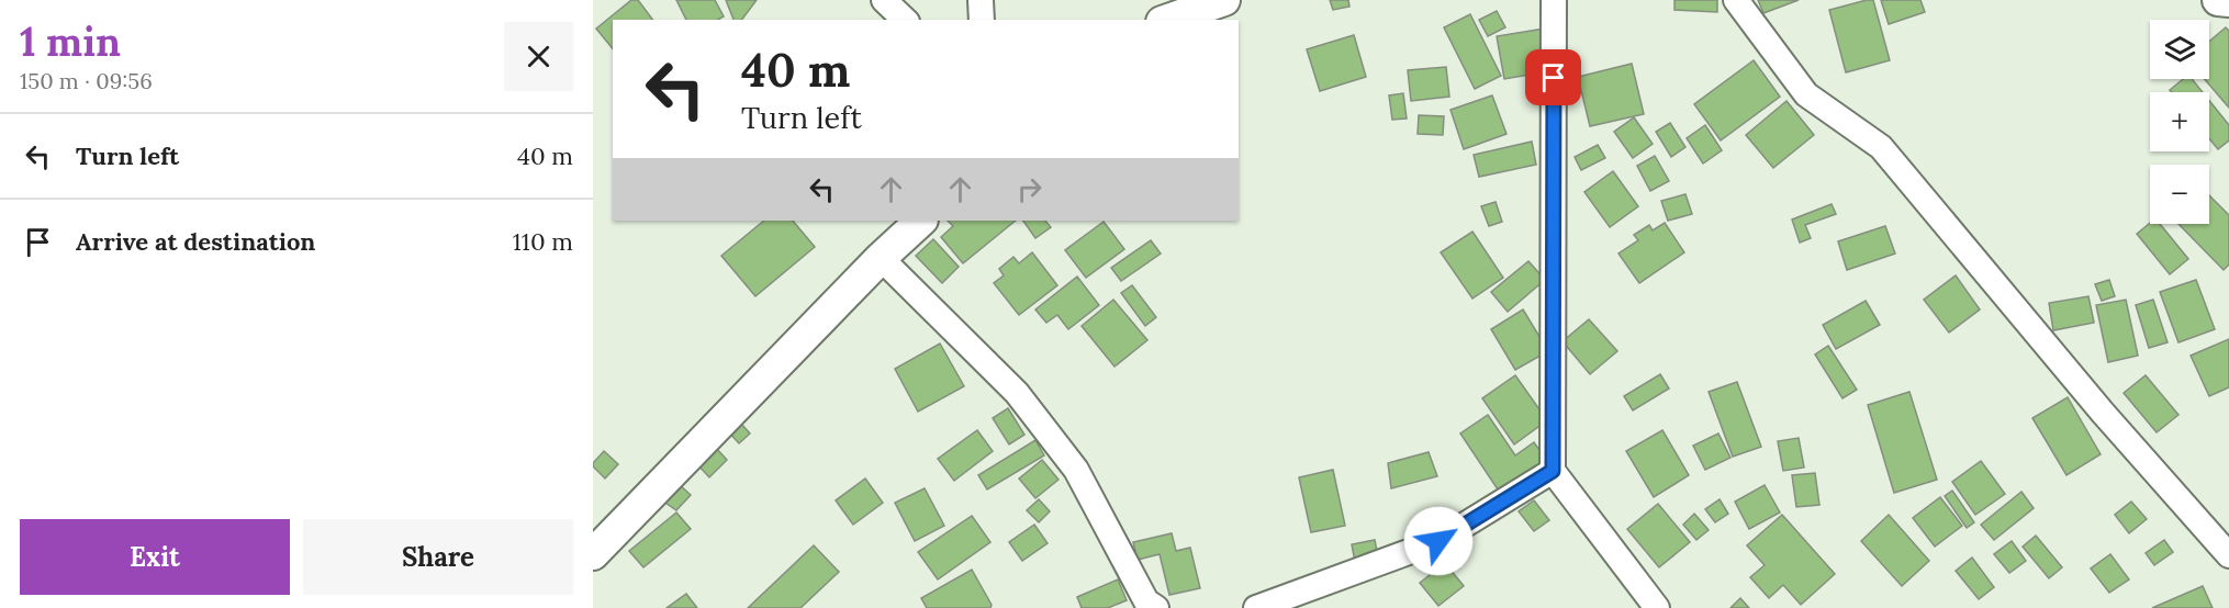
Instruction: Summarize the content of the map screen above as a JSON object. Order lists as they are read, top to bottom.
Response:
{
  "page": {
    "heading": ["1 min", "150 m · 09:56"],
    "map_buttons": ["+", "−"],
    "turn": ["40 m", "Turn left"],
    "list": [
      {
        "name": "Turn left",
        "value": "40 m"
      },
      {
        "name": "Arrive at destination",
        "value": "110 m"
      }
    ],
    "buttons": ["Exit", "Share"]
  }
}
